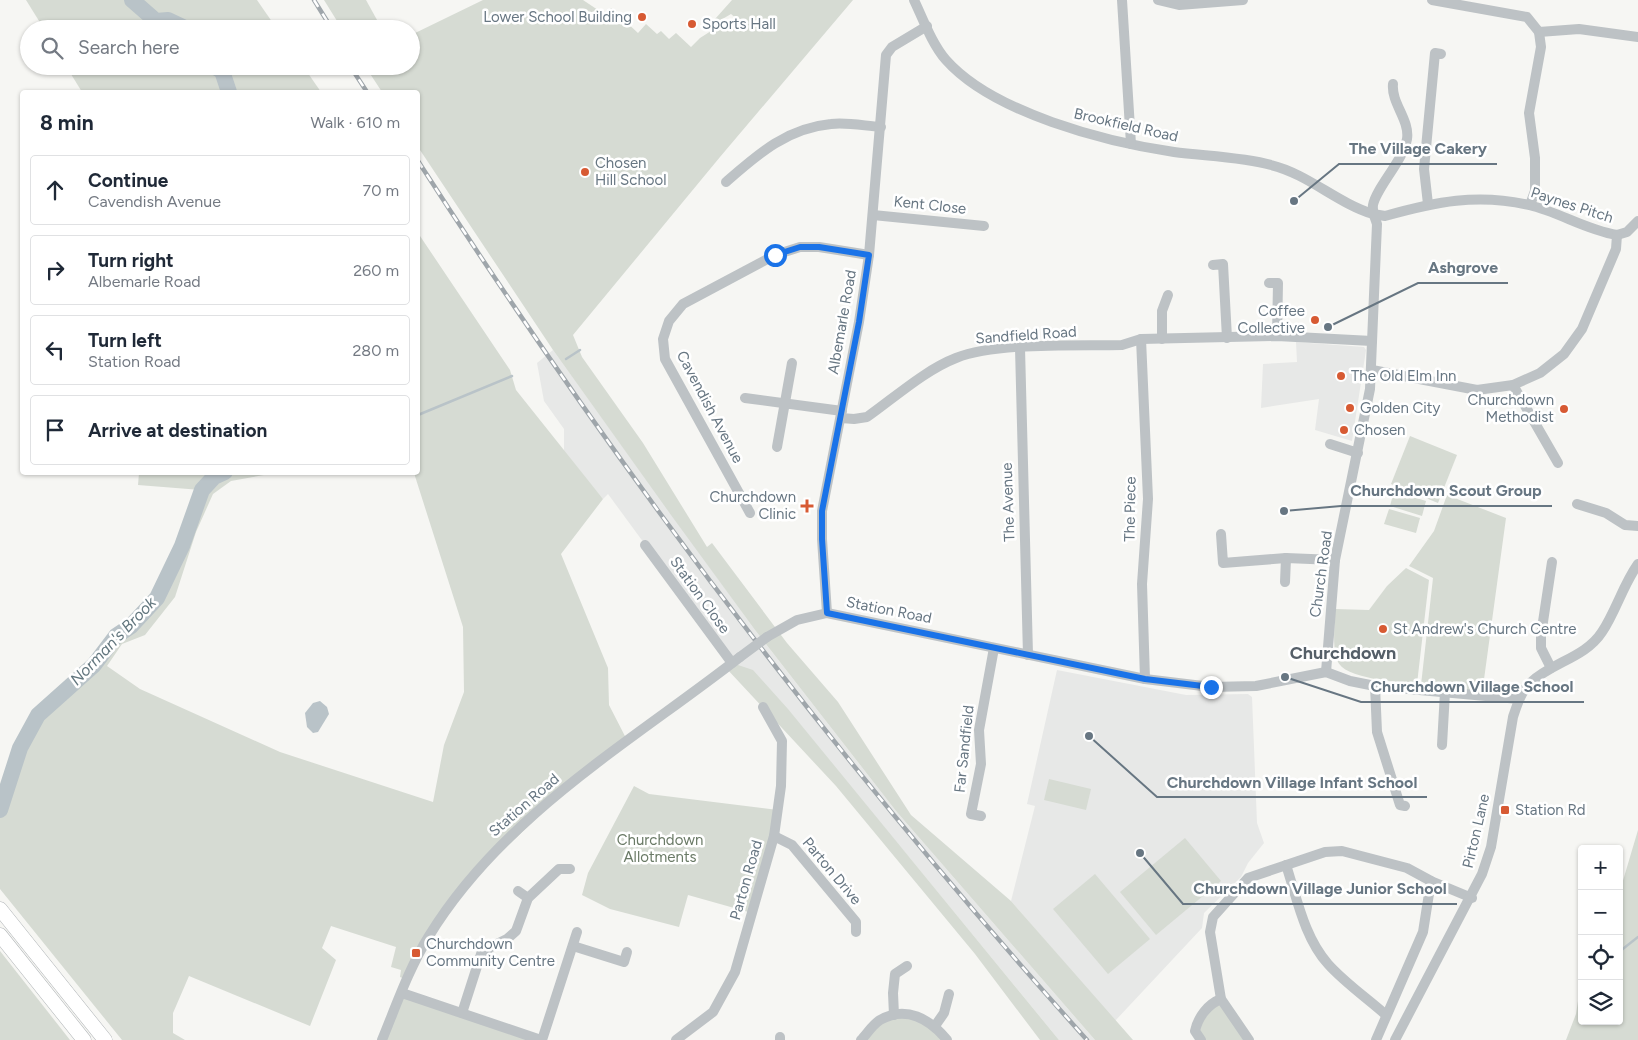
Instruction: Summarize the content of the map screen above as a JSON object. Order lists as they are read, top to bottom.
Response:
{
  "streets": {
    "street": [
      "Brookfield Road",
      "Kent Close",
      "Paynes Pitch",
      "Albemarle Road",
      "Sandfield Road",
      "Cavendish Avenue",
      "The Avenue",
      "The Piece",
      "Church Road",
      "Station Close",
      "Station Road",
      "Far Sandfield",
      "Pirton Lane",
      "Parton Drive",
      "Parton Road"
    ]
  },
  "crossings": [
    ["Brookfield Road", "Paynes Pitch"],
    ["Brookfield Road", "Albemarle Road"],
    ["Brookfield Road", "Church Road"],
    ["Kent Close", "Albemarle Road"],
    ["Paynes Pitch", "Church Road"],
    ["Albemarle Road", "Sandfield Road"],
    ["Albemarle Road", "Cavendish Avenue"],
    ["Albemarle Road", "Station Road"],
    ["Sandfield Road", "The Avenue"],
    ["Sandfield Road", "The Piece"],
    ["Sandfield Road", "Church Road"],
    ["The Avenue", "Station Road"],
    ["The Piece", "Station Road"],
    ["Church Road", "Station Road"],
    ["Station Close", "Station Road"],
    ["Station Road", "Far Sandfield"],
    ["Parton Drive", "Parton Road"]
  ],
  "districts": ["Churchdown"],
  "water": ["Norman's Brook"],
  "parks": ["Churchdown Allotments"],
  "places": {
    "other": [
      "Lower School Building",
      "Sports Hall",
      "Chosen Hill School",
      "The Village Cakery",
      "Coffee Collective",
      "Ashgrove",
      "The Old Elm Inn",
      "Golden City",
      "Churchdown Methodist",
      "Chosen",
      "Churchdown Scout Group",
      "St Andrew's Church Centre",
      "Churchdown Village School",
      "Churchdown Village Infant School",
      "Churchdown Village Junior School"
    ],
    "health": ["Churchdown Clinic"],
    "transit": ["Station Rd", "Churchdown Community Centre"]
  },
  "page": {
    "search": "Search here",
    "heading": ["8 min", "Walk · 610 m"],
    "list": [
      ["Continue", "Cavendish Avenue", "70 m"],
      ["Turn right", "Albemarle Road", "260 m"],
      ["Turn left", "Station Road", "280 m"],
      "Arrive at destination"
    ],
    "map_buttons": ["+", "−"]
  }
}
